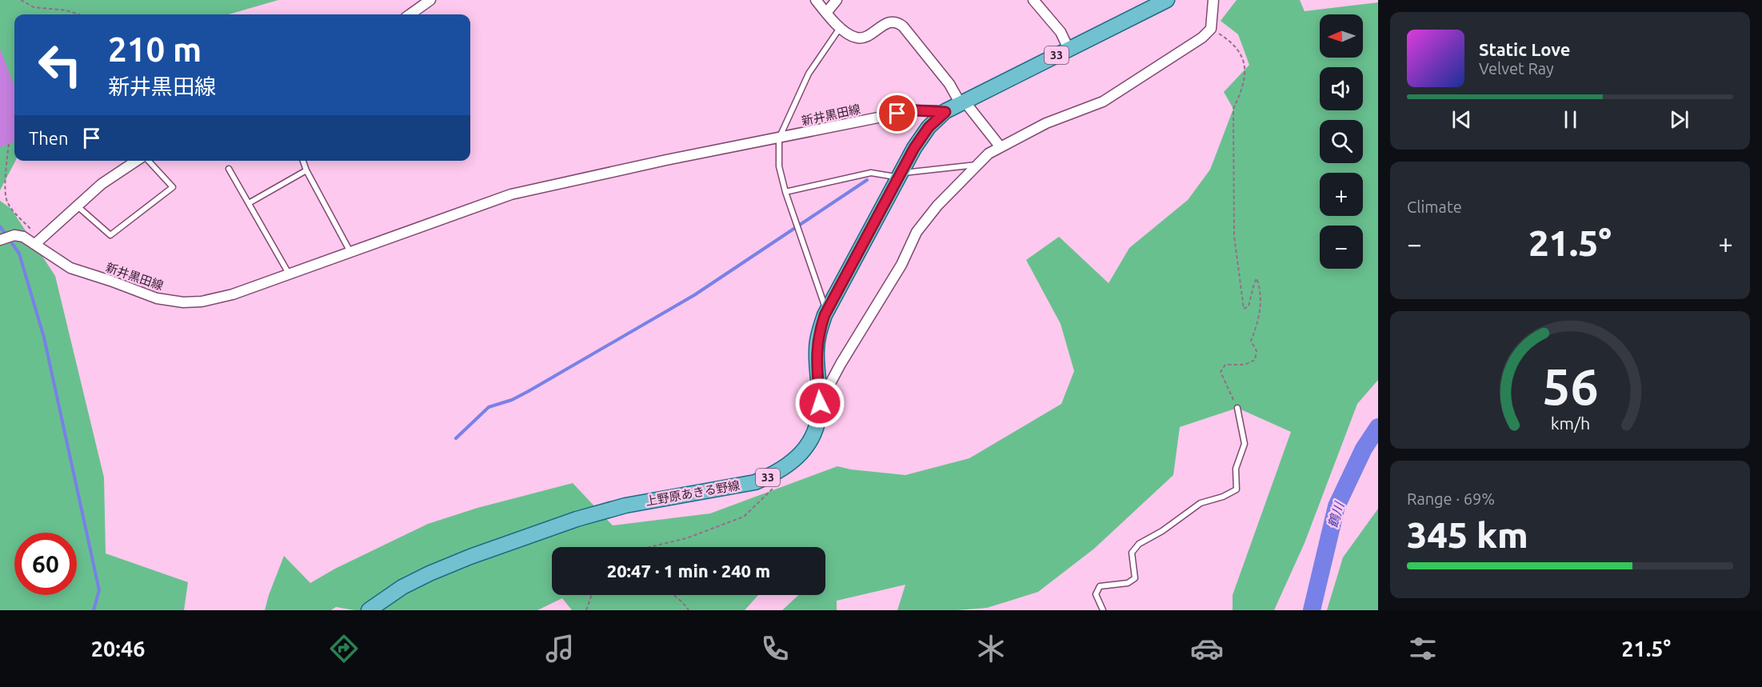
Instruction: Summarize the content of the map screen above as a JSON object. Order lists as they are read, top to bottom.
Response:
{
  "streets": {
    "main road": ["33", "上野原あきる野線"],
    "street": ["新井黒田線"]
  },
  "crossings": [
    ["新井黒田線", "上野原あきる野線"]
  ],
  "water": ["鶴川"],
  "north": "left",
  "page": {
    "map_buttons": ["+", "−"],
    "turn": ["210 m", "新井黒田線"],
    "song": ["Static Love", "Velvet Ray"],
    "then": "Then",
    "tile": [
      "Climate",
      ["Range · 69%", "345 km"]
    ],
    "heat": ["−", "21.5°", "+"],
    "limit": "60",
    "trip": "20:47 · 1 min · 240 m",
    "tabs": ["20:46", "21.5°"],
    "gauge": ["56", "km/h"]
  }
}
